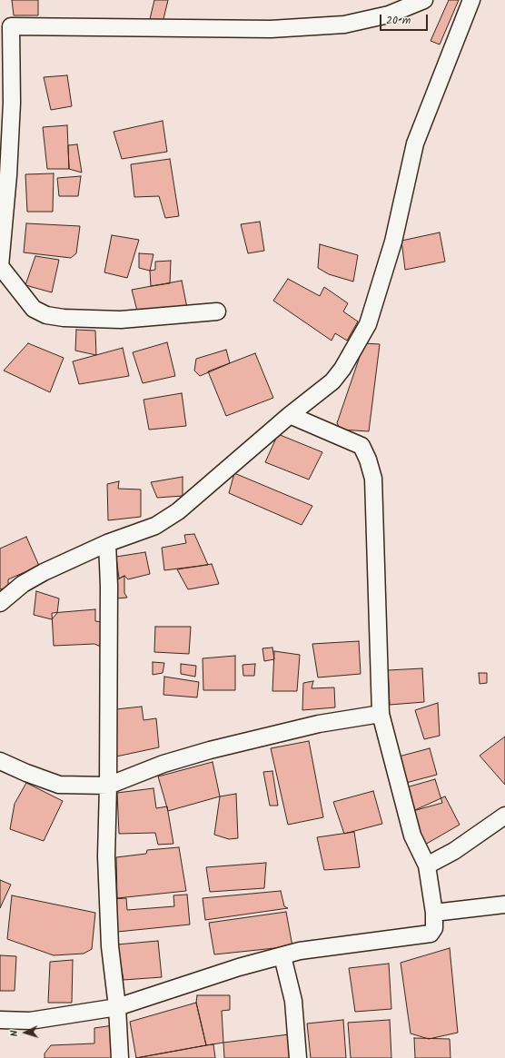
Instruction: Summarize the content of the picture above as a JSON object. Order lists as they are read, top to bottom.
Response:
{
  "scale_bar": "20 m",
  "north": "left"
}
